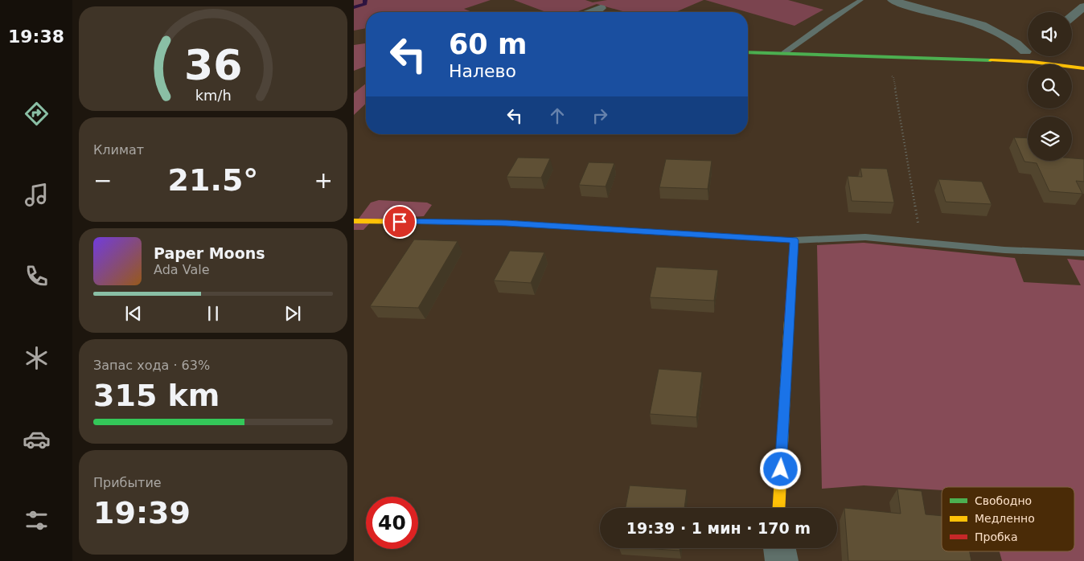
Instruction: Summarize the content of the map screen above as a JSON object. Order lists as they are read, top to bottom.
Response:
{
  "legend": ["Свободно", "Медленно", "Пробка"],
  "page": {
    "tabs": "19:38",
    "turn": ["60 m", "Налево"],
    "tile": [
      "Климат",
      ["Запас хода · 63%", "315 km"],
      ["Прибытие", "19:39"]
    ],
    "heat": ["−", "21.5°", "+"],
    "song": ["Paper Moons", "Ada Vale"],
    "limit": "40",
    "trip": "19:39 · 1 мин · 170 m",
    "gauge": ["36", "km/h"]
  }
}
